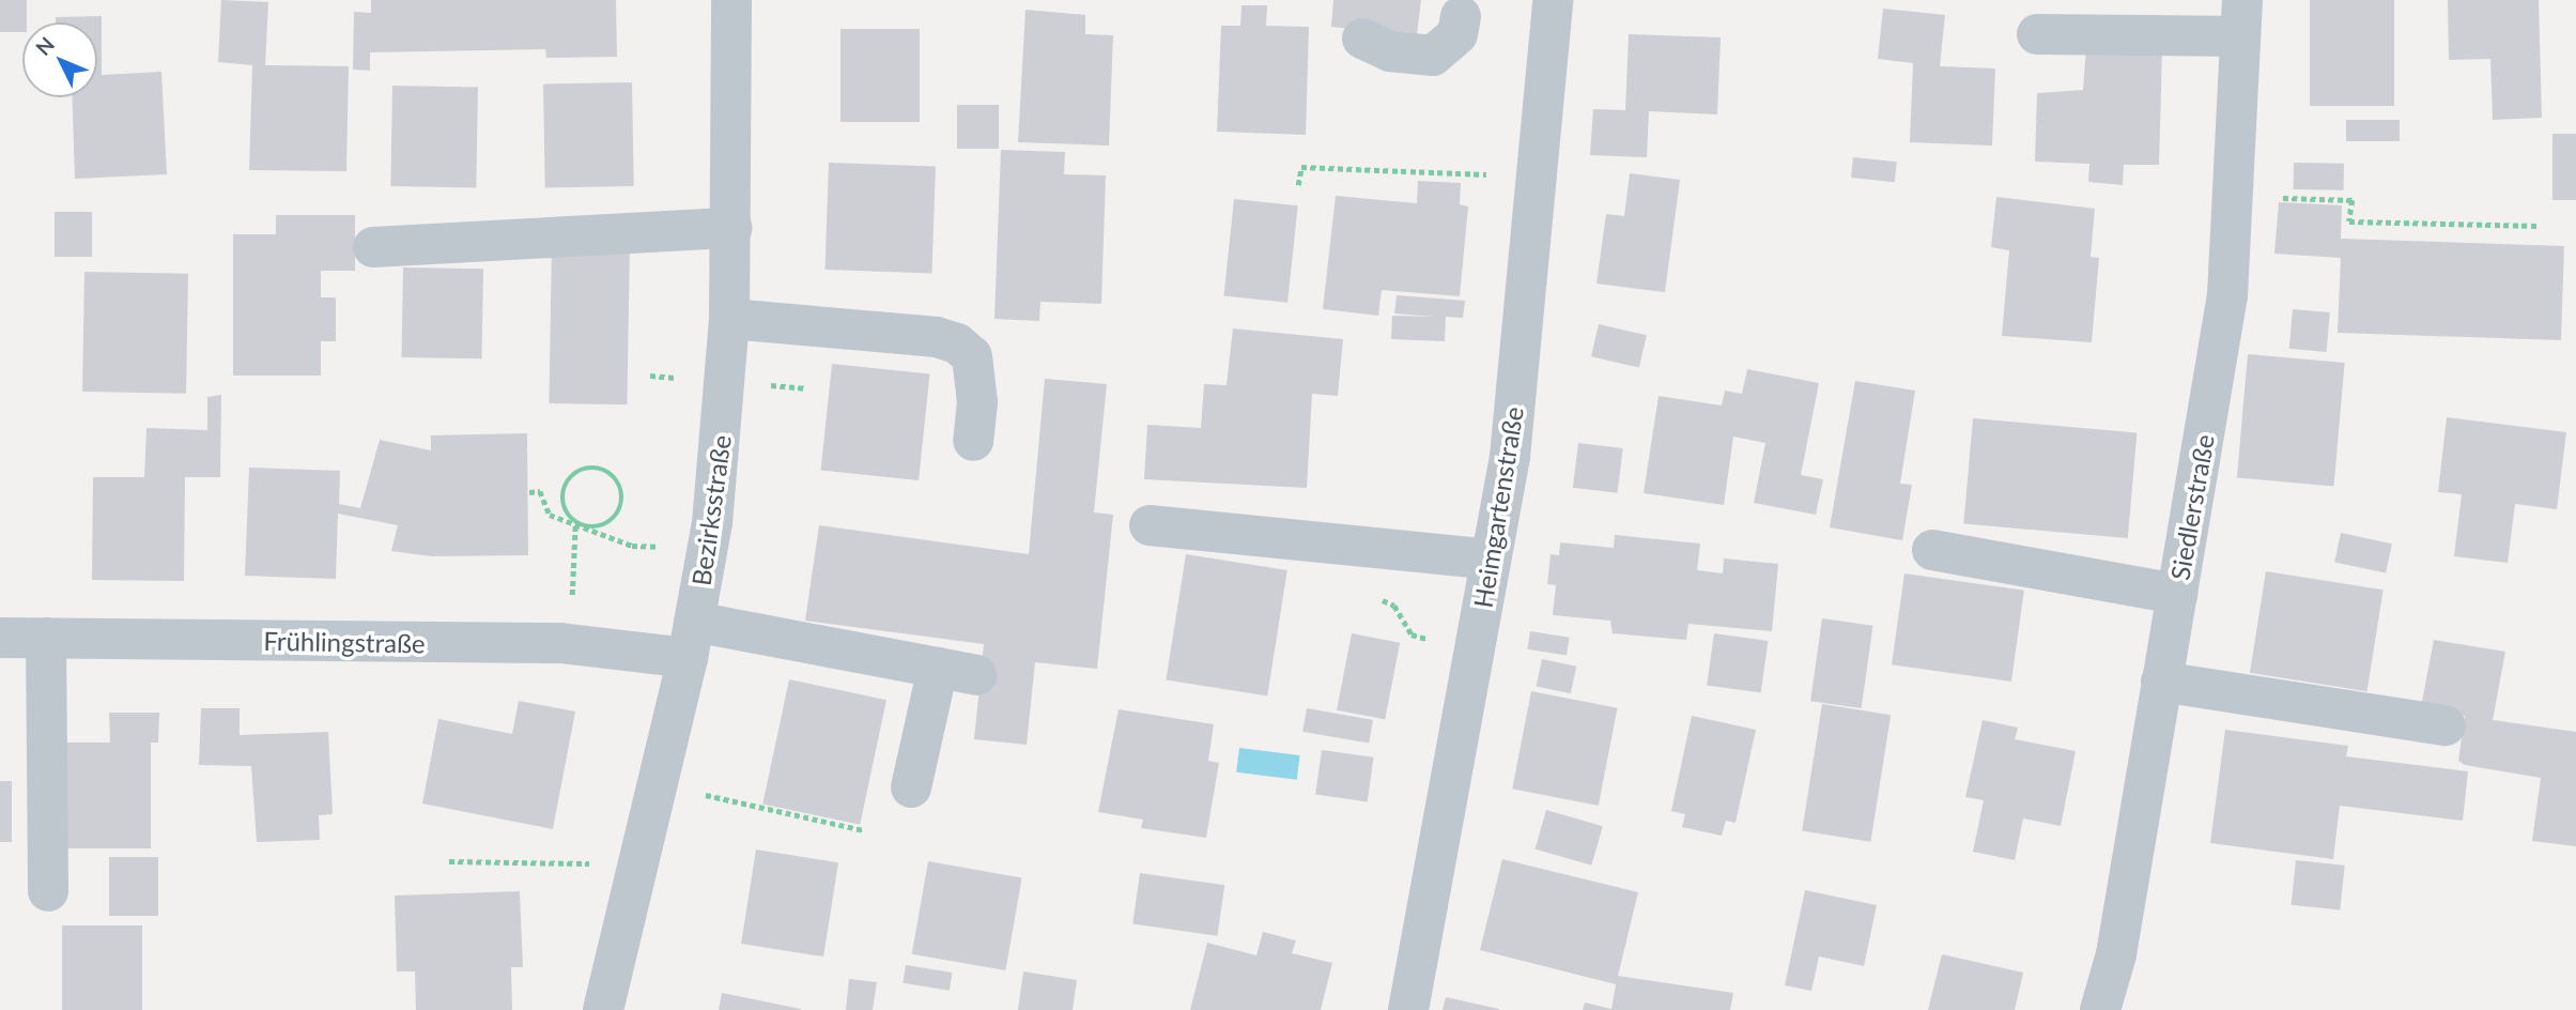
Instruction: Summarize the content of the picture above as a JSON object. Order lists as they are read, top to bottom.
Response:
{
  "streets": {
    "street": [
      "Heimgartenstraße",
      "Siedlerstraße",
      "Bezirksstraße",
      "Frühlingstraße"
    ]
  },
  "crossings": [
    ["Bezirksstraße", "Frühlingstraße"]
  ],
  "north": "top left"
}
